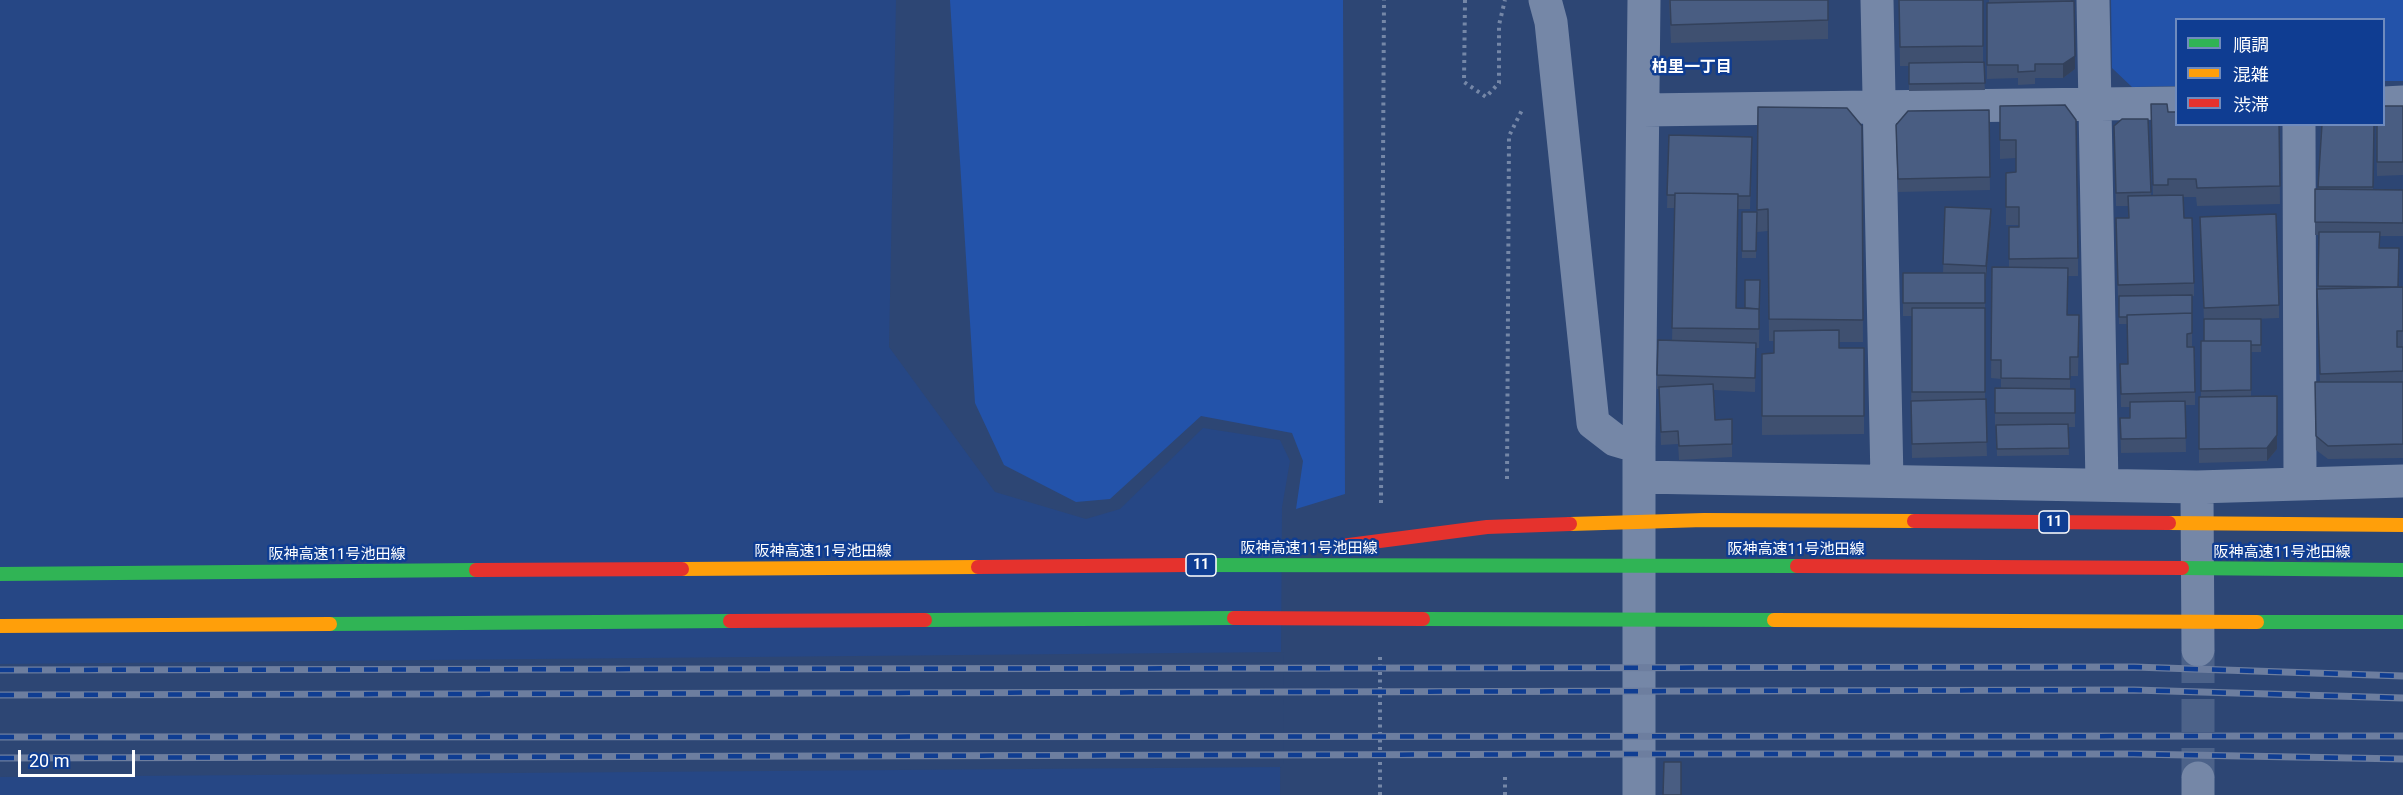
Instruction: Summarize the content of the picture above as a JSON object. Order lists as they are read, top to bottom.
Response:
{
  "streets": {
    "highway": ["11", "阪神高速11号池田線"]
  },
  "crossings": [
    ["11", "阪神高速11号池田線"]
  ],
  "districts": ["柏里一丁目"],
  "legend": ["順調", "混雑", "渋滞"],
  "scale_bar": "20 m"
}
